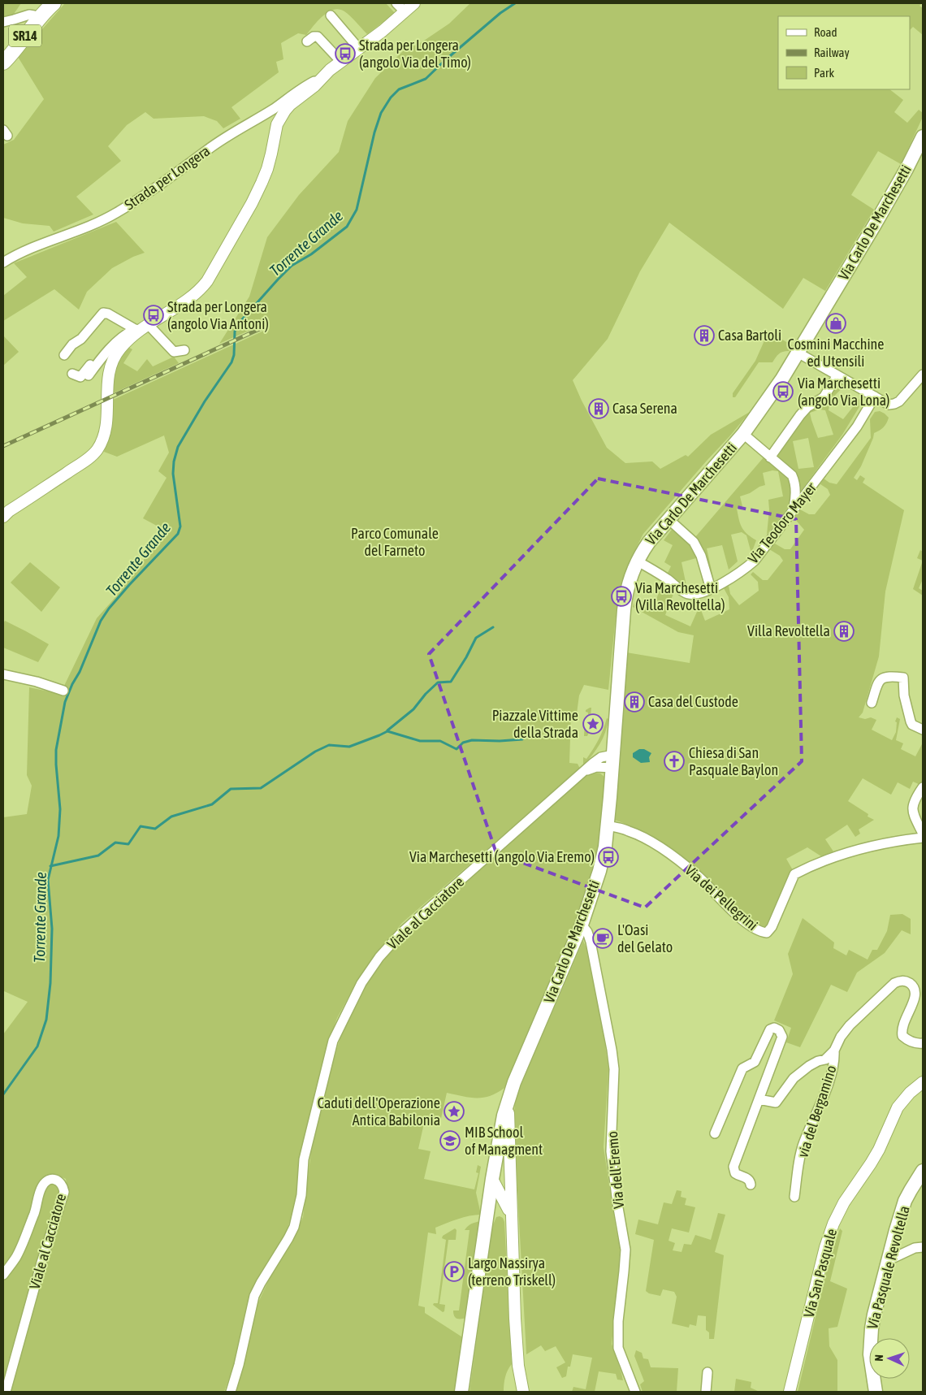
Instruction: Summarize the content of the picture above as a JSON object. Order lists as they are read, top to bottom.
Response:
{
  "streets": {
    "main road": ["SR14", "Via Carlo De Marchesetti", "Via Pasquale Revoltella"],
    "street": [
      "Strada per Longera",
      "Via Teodoro Mayer",
      "Via dei Pellegrini",
      "Viale al Cacciatore",
      "via del Bergamino",
      "Via dell'Eremo",
      "Via San Pasquale"
    ]
  },
  "crossings": [
    ["Via Carlo De Marchesetti", "Via Teodoro Mayer"],
    ["Via Carlo De Marchesetti", "Via dei Pellegrini"],
    ["Via Carlo De Marchesetti", "Viale al Cacciatore"],
    ["Via Carlo De Marchesetti", "Via dell'Eremo"]
  ],
  "water": ["Torrente Grande"],
  "parks": ["Parco Comunale del Farneto"],
  "places": {
    "bus stop": [
      "Strada per Longera (angolo Via del Timo)",
      "Strada per Longera (angolo Via Antoni)",
      "Via Marchesetti (angolo Via Lona)",
      "Via Marchesetti (Villa Revoltella)",
      "Via Marchesetti (angolo Via Eremo)"
    ],
    "shop": ["Cosmini Macchine ed Utensili"],
    "building": [
      "Casa Bartoli",
      "Casa Serena",
      "Villa Revoltella",
      "Casa del Custode"
    ],
    "place": ["Piazzale Vittime della Strada", "Caduti dell'Operazione Antica Babilonia"],
    "church": ["Chiesa di San Pasquale Baylon"],
    "cafe": ["L'Oasi del Gelato"],
    "school or university": ["MIB School of Managment"],
    "parking": ["Largo Nassirya (terreno Triskell)"]
  },
  "legend": ["Road", "Railway", "Park"],
  "north": "left"
}
